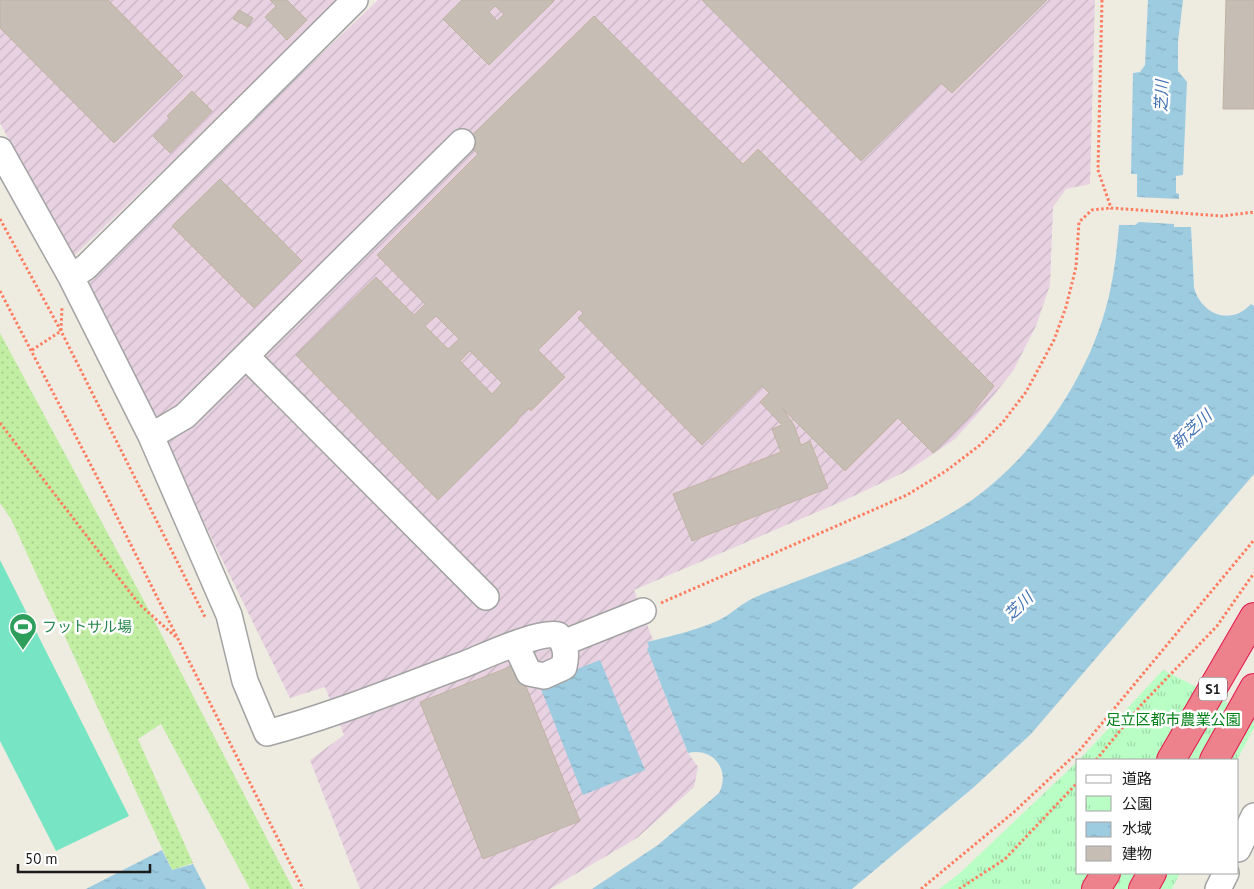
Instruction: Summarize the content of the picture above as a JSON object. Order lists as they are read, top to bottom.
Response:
{
  "streets": {
    "highway": ["S1"]
  },
  "water": ["芝川", "新芝川"],
  "parks": ["足立区都市農業公園"],
  "places": {
    "sports": ["フットサル場"]
  },
  "legend": [
    "道路",
    "公園",
    "水域",
    "建物"
  ],
  "scale_bar": "50 m"
}
